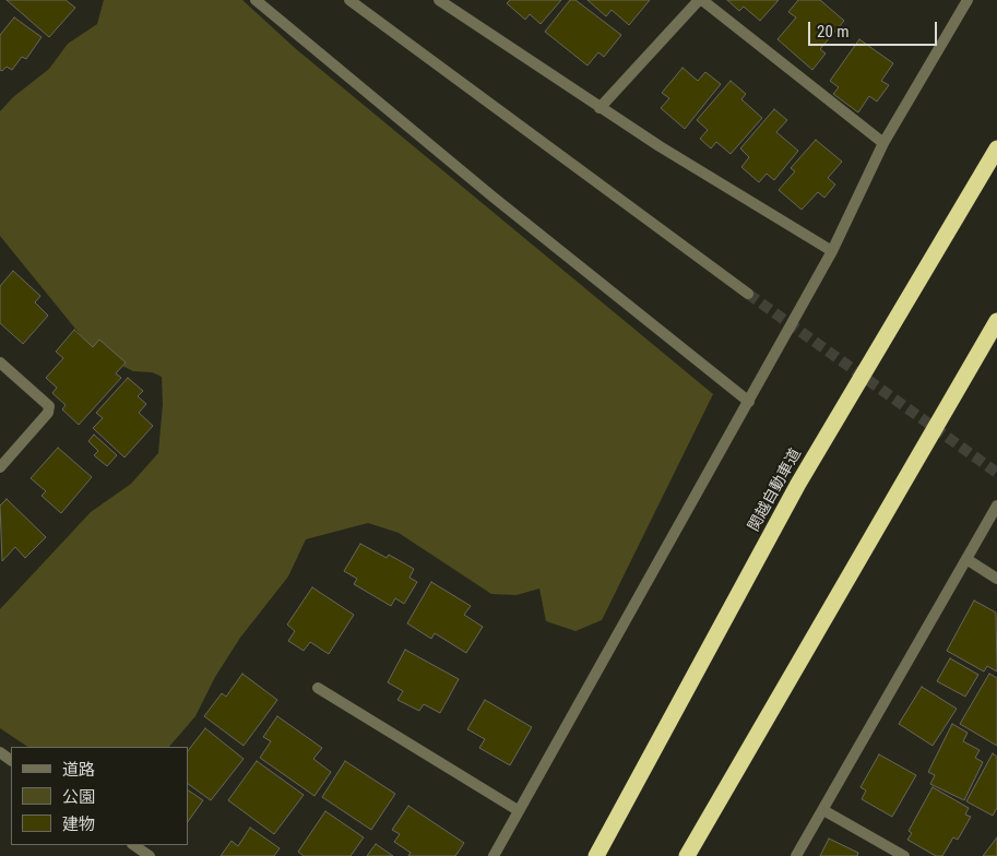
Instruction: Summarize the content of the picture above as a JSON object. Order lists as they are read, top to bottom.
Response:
{
  "streets": {
    "highway": ["関越自動車道"]
  },
  "legend": ["道路", "公園", "建物"],
  "scale_bar": "20 m"
}
